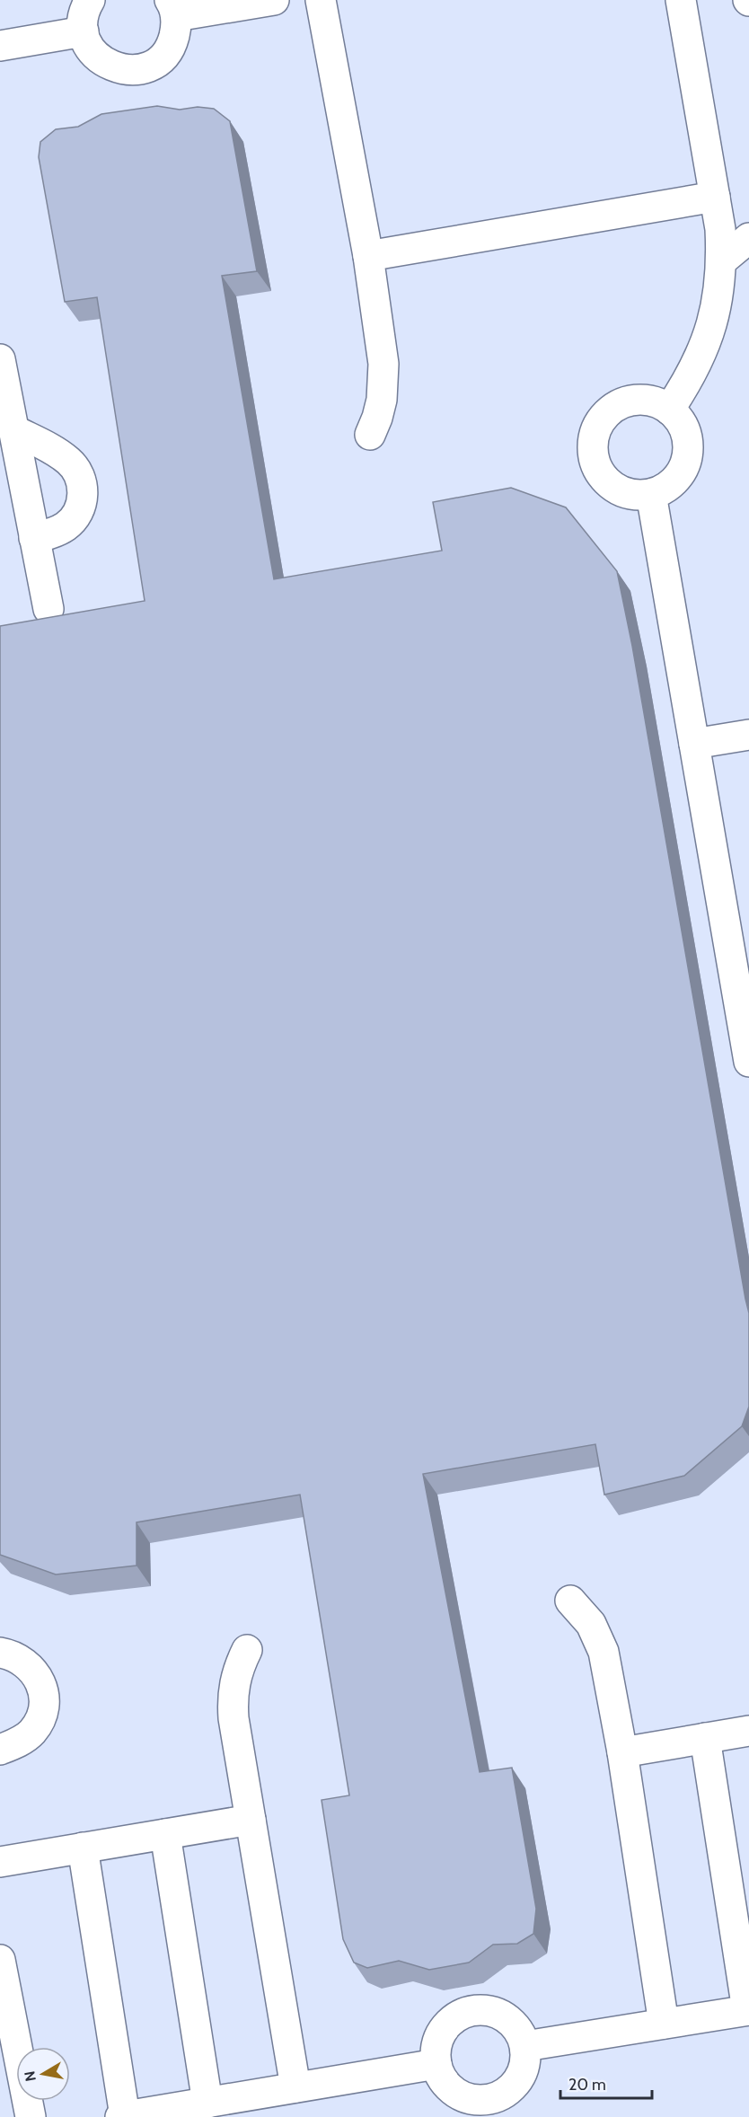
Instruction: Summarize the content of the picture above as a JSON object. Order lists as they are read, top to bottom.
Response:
{
  "scale_bar": "20 m",
  "north": "left"
}
